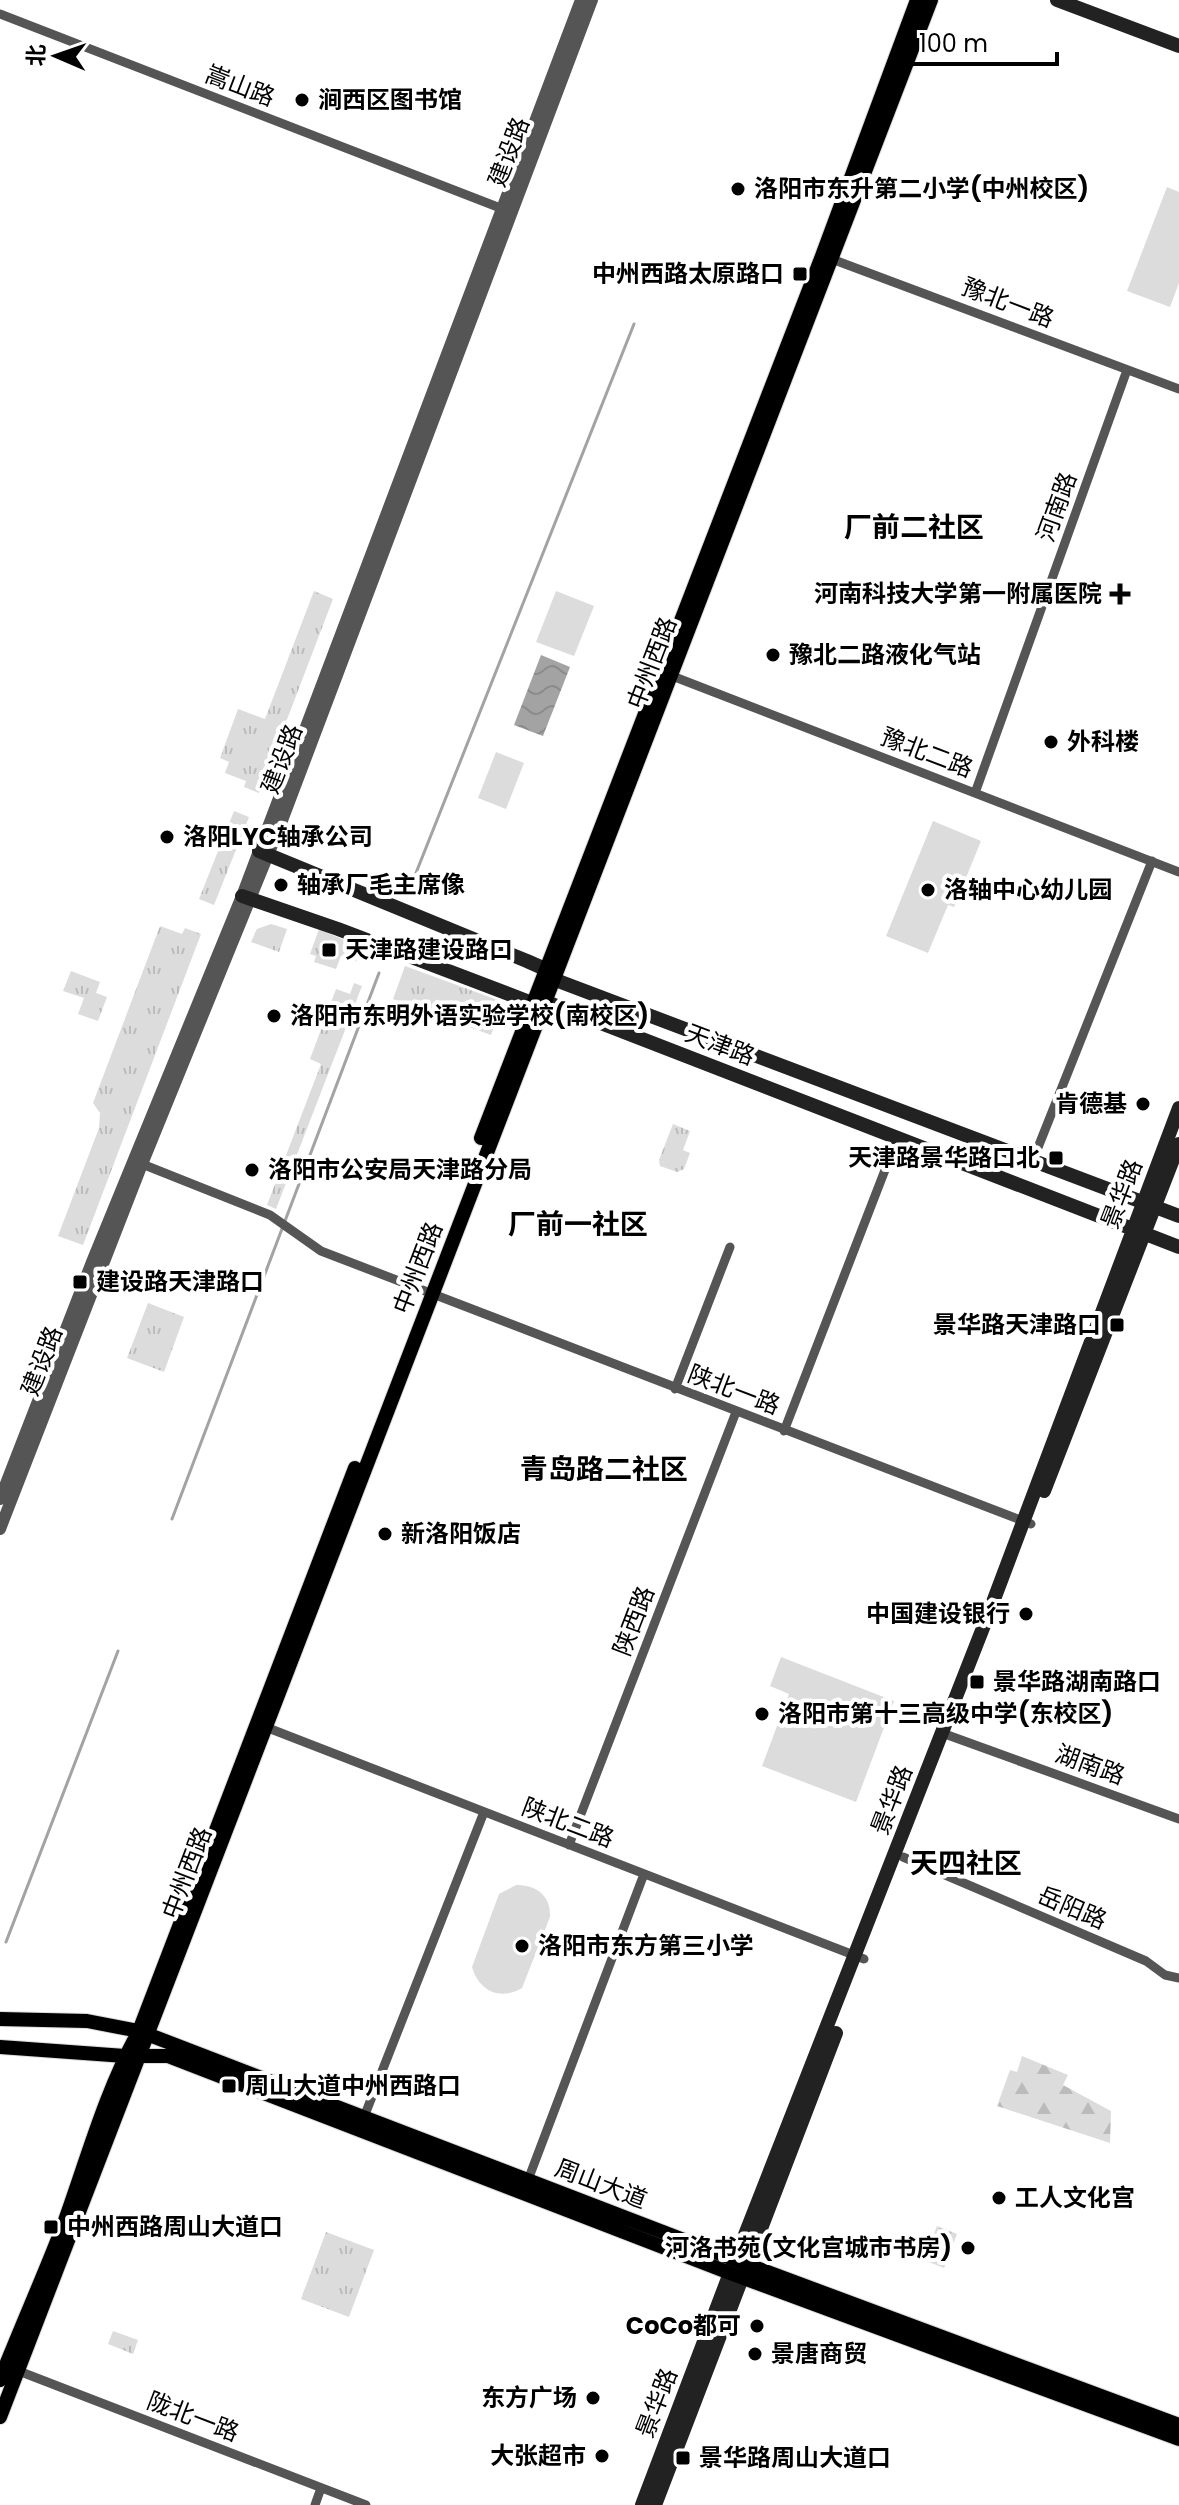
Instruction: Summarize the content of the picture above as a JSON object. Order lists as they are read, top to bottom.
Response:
{
  "streets": {
    "main road": [
      "中州西路",
      "天津路",
      "景华路",
      "周山大道"
    ],
    "street": [
      "嵩山路",
      "建设路",
      "豫北一路",
      "河南路",
      "豫北二路",
      "陕北一路",
      "陕西路",
      "湖南路",
      "陕北二路",
      "岳阳路",
      "陇北一路"
    ]
  },
  "crossings": [
    ["嵩山路", "建设路"],
    ["建设路", "天津路"],
    ["建设路", "陕北一路"],
    ["豫北一路", "河南路"],
    ["豫北一路", "中州西路"],
    ["河南路", "豫北二路"],
    ["中州西路", "豫北二路"],
    ["中州西路", "天津路"],
    ["中州西路", "陕北一路"],
    ["中州西路", "陕北二路"],
    ["中州西路", "周山大道"],
    ["中州西路", "陇北一路"],
    ["天津路", "景华路"],
    ["景华路", "陕北一路"],
    ["景华路", "湖南路"],
    ["景华路", "陕北二路"],
    ["景华路", "岳阳路"],
    ["景华路", "周山大道"],
    ["陕北一路", "陕西路"],
    ["陕西路", "陕北二路"]
  ],
  "districts": [
    "厂前二社区",
    "厂前一社区",
    "青岛路二社区",
    "天四社区"
  ],
  "places": {
    "other": [
      "涧西区图书馆",
      "洛阳市东升第二小学(中州校区)",
      "豫北二路液化气站",
      "外科楼",
      "洛阳LYC轴承公司",
      "轴承厂毛主席像",
      "洛轴中心幼儿园",
      "洛阳市东明外语实验学校(南校区)",
      "肯德基",
      "洛阳市公安局天津路分局",
      "新洛阳饭店",
      "中国建设银行",
      "洛阳市第十三高级中学(东校区)",
      "洛阳市东方第三小学",
      "工人文化宫",
      "河洛书苑(文化宫城市书房)",
      "CoCo都可",
      "景唐商贸",
      "东方广场",
      "大张超市"
    ],
    "transit": [
      "中州西路太原路口",
      "天津路建设路口",
      "天津路景华路口北",
      "建设路天津路口",
      "景华路天津路口",
      "景华路湖南路口",
      "周山大道中州西路口",
      "中州西路周山大道口",
      "景华路周山大道口"
    ],
    "health": ["河南科技大学第一附属医院"]
  },
  "scale_bar": "100 m",
  "north": "left"
}
